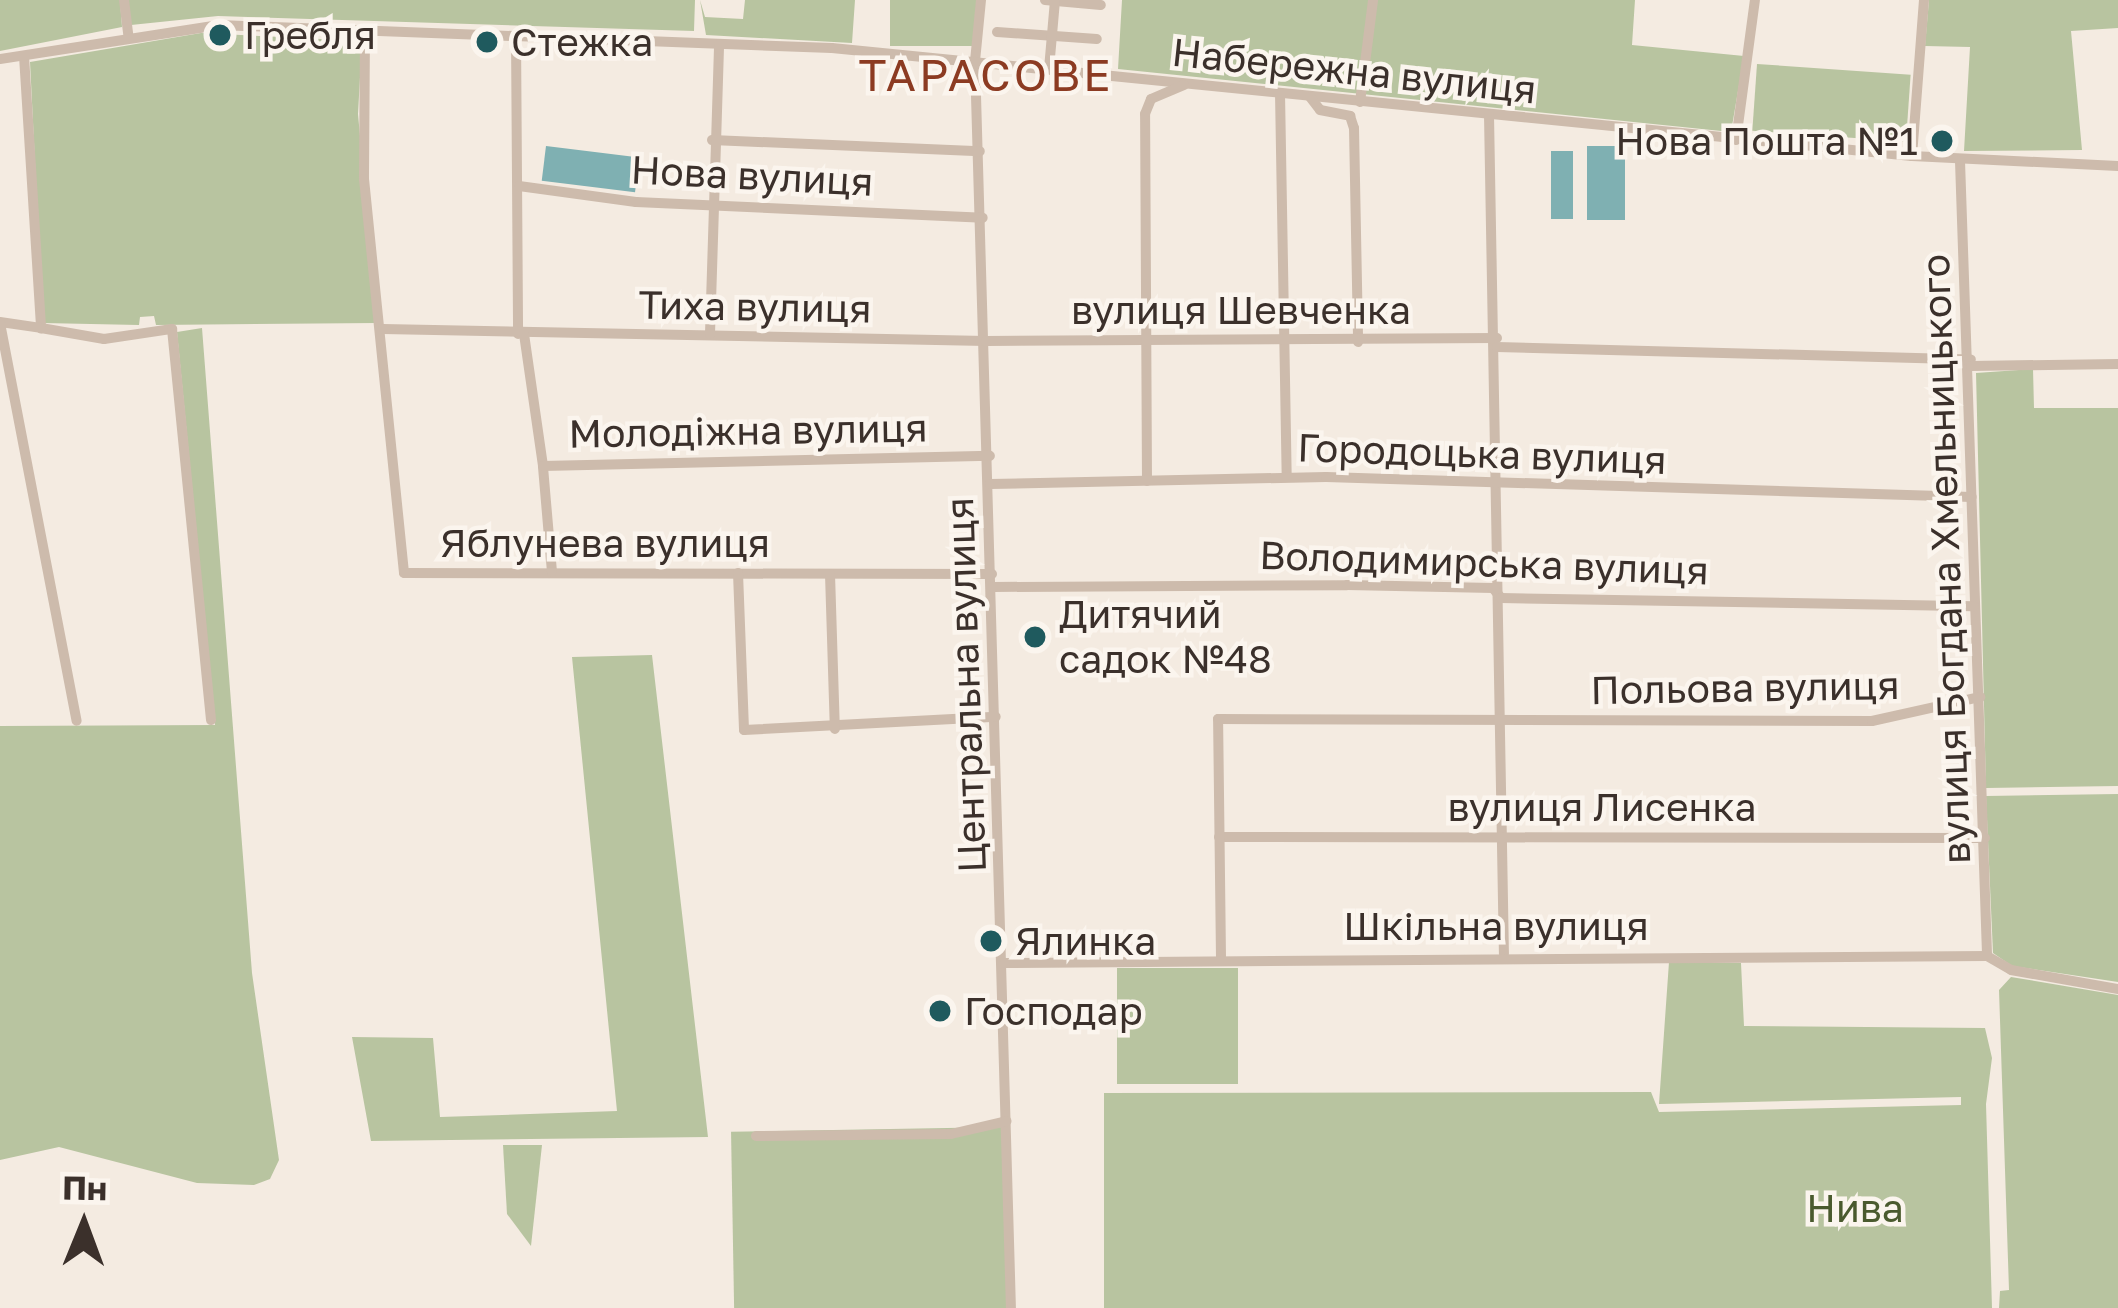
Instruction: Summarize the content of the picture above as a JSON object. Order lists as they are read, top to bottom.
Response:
{
  "streets": {
    "street": [
      "Набережна вулиця",
      "Нова вулиця",
      "Тиха вулиця",
      "вулиця Шевченка",
      "Молодіжна вулиця",
      "Городоцька вулиця",
      "Яблунева вулиця",
      "вулиця Богдана Хмельницького",
      "Володимирська вулиця",
      "Центральна вулиця",
      "Польова вулиця",
      "вулиця Лисенка",
      "Шкільна вулиця"
    ]
  },
  "crossings": [
    ["Набережна вулиця", "Яблунева вулиця"],
    ["Набережна вулиця", "вулиця Богдана Хмельницького"],
    ["Набережна вулиця", "Центральна вулиця"],
    ["Нова вулиця", "Центральна вулиця"],
    ["Тиха вулиця", "вулиця Шевченка"],
    ["Тиха вулиця", "Яблунева вулиця"],
    ["Тиха вулиця", "Центральна вулиця"],
    ["вулиця Шевченка", "вулиця Богдана Хмельницького"],
    ["вулиця Шевченка", "Центральна вулиця"],
    ["Молодіжна вулиця", "Яблунева вулиця"],
    ["Молодіжна вулиця", "Центральна вулиця"],
    ["Городоцька вулиця", "вулиця Богдана Хмельницького"],
    ["Городоцька вулиця", "Центральна вулиця"],
    ["Яблунева вулиця", "Володимирська вулиця"],
    ["Яблунева вулиця", "Центральна вулиця"],
    ["вулиця Богдана Хмельницького", "Володимирська вулиця"],
    ["вулиця Богдана Хмельницького", "Польова вулиця"],
    ["вулиця Богдана Хмельницького", "вулиця Лисенка"],
    ["вулиця Богдана Хмельницького", "Шкільна вулиця"],
    ["Володимирська вулиця", "Центральна вулиця"],
    ["Центральна вулиця", "Шкільна вулиця"],
    ["Польова вулиця", "вулиця Лисенка"]
  ],
  "districts": ["ТАРАСОВЕ"],
  "parks": ["Нива"],
  "places": [
    "Гребля",
    "Стежка",
    "Нова Пошта №1",
    "Дитячий садок №48",
    "Ялинка",
    "Господар"
  ],
  "north": "top"
}
